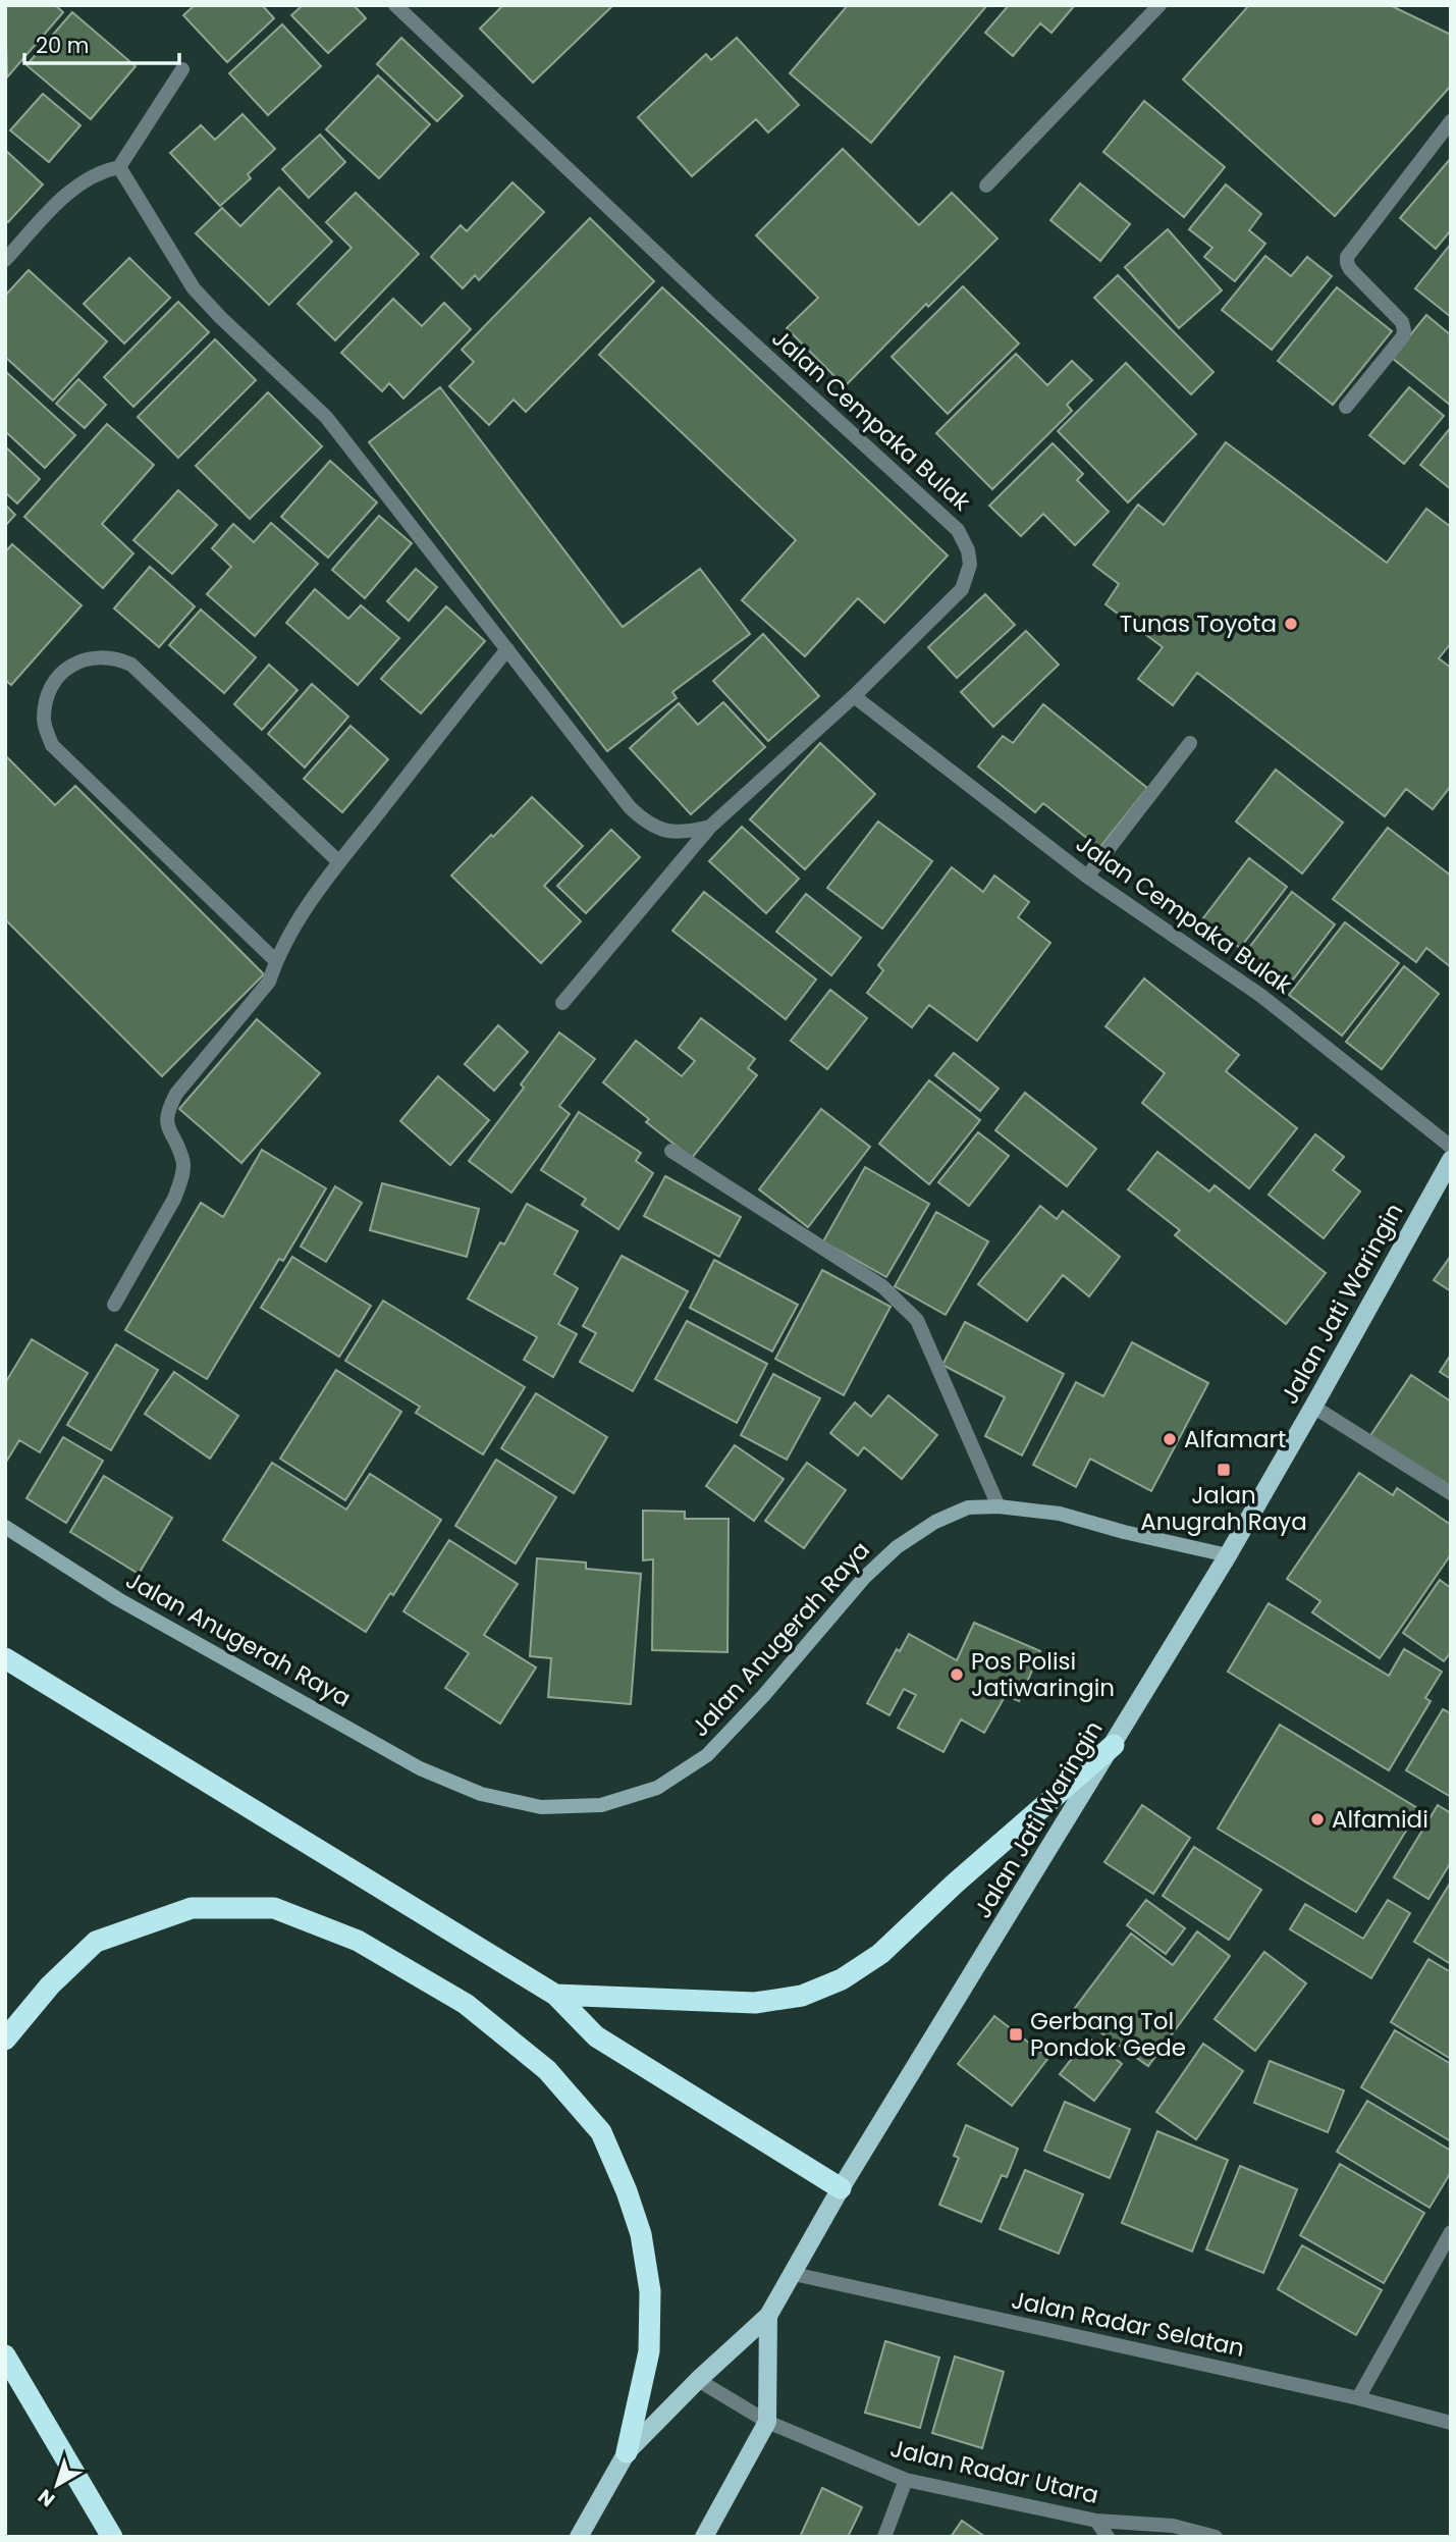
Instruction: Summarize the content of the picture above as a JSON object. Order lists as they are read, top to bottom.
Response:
{
  "streets": {
    "main road": ["Jalan Jati Waringin"],
    "street": [
      "Jalan Cempaka Bulak",
      "Jalan Anugerah Raya",
      "Jalan Radar Selatan",
      "Jalan Radar Utara"
    ]
  },
  "crossings": [
    ["Jalan Jati Waringin", "Jalan Anugerah Raya"],
    ["Jalan Jati Waringin", "Jalan Radar Selatan"],
    ["Jalan Jati Waringin", "Jalan Radar Utara"]
  ],
  "places": {
    "other": [
      "Tunas Toyota",
      "Alfamart",
      "Pos Polisi Jatiwaringin",
      "Alfamidi"
    ],
    "transit": ["Jalan Anugrah Raya", "Gerbang Tol Pondok Gede"]
  },
  "scale_bar": "20 m",
  "north": "bottom left"
}
